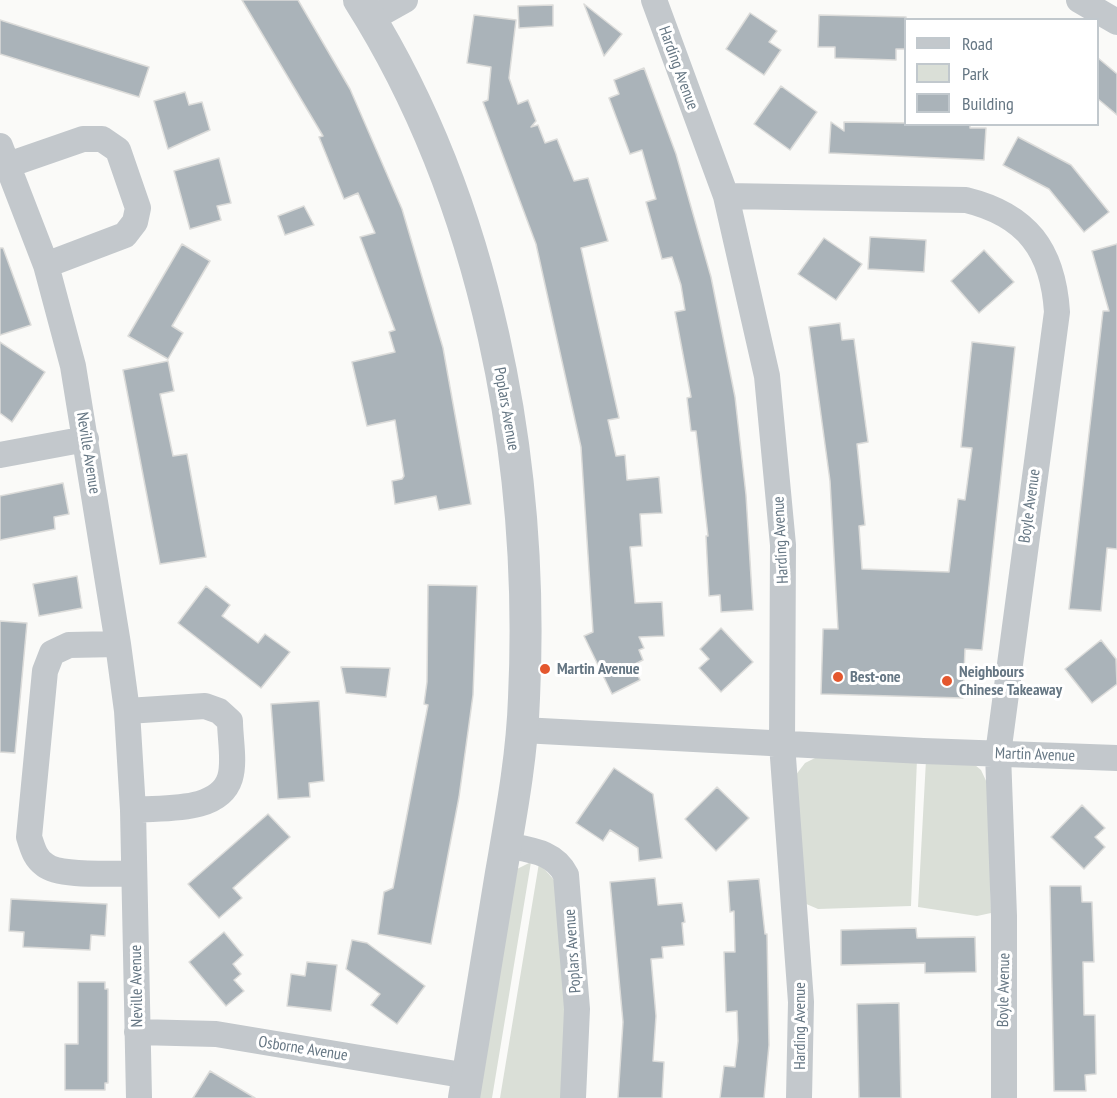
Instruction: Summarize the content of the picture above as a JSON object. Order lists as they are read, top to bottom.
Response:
{
  "streets": {
    "street": [
      "Harding Avenue",
      "Poplars Avenue",
      "Neville Avenue",
      "Boyle Avenue",
      "Martin Avenue",
      "Osborne Avenue"
    ]
  },
  "crossings": [
    ["Harding Avenue", "Boyle Avenue"],
    ["Harding Avenue", "Martin Avenue"],
    ["Poplars Avenue", "Martin Avenue"],
    ["Poplars Avenue", "Osborne Avenue"],
    ["Neville Avenue", "Osborne Avenue"],
    ["Boyle Avenue", "Martin Avenue"]
  ],
  "places": ["Martin Avenue", "Best-one", "Neighbours Chinese Takeaway"],
  "legend": ["Road", "Park", "Building"]
}
